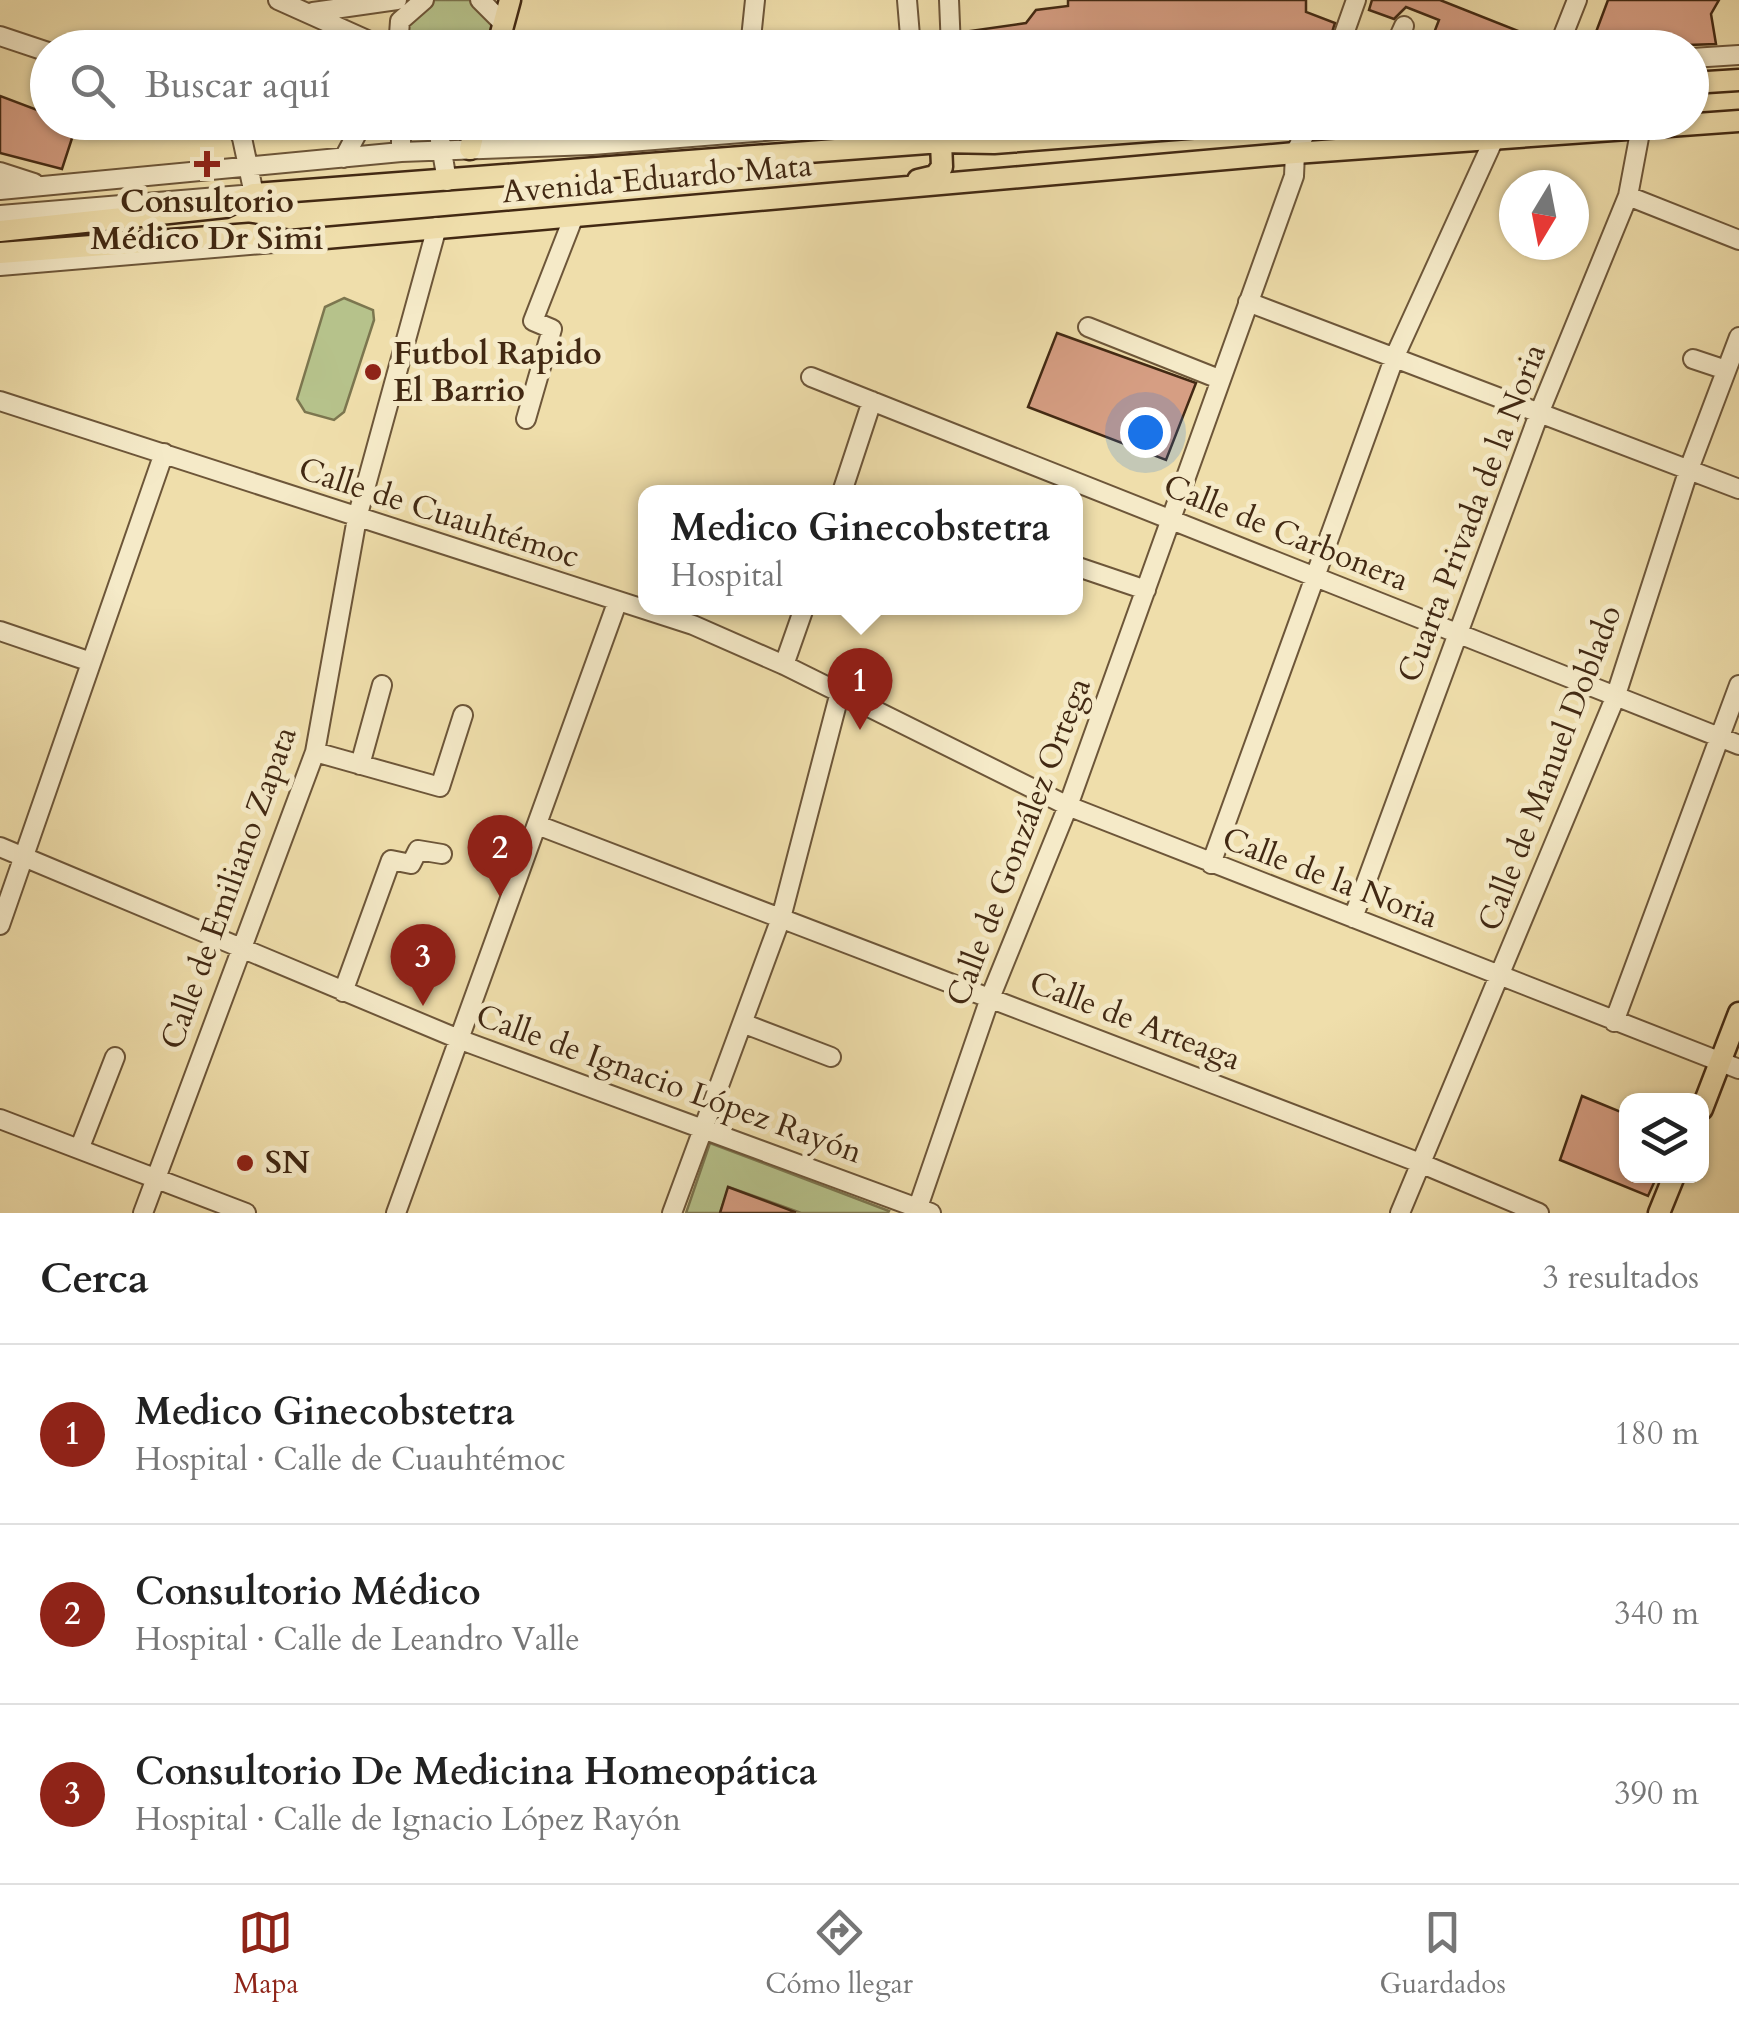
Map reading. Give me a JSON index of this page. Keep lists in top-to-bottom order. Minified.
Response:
{"streets":{"main road":["Avenida Eduardo Mata"],"street":["Calle de Cuauhtémoc","Cuarta Privada de la Noria","Calle de Carbonera","Calle de Manuel Doblado","Calle de González Ortega","Calle de la Noria","Calle de Emiliano Zapata","Calle de Arteaga","Calle de Ignacio López Rayón"]},"crossings":[["Avenida Eduardo Mata","Calle de González Ortega"],["Avenida Eduardo Mata","Calle de Emiliano Zapata"],["Calle de Cuauhtémoc","Calle de González Ortega"],["Calle de Cuauhtémoc","Calle de la Noria"],["Calle de Cuauhtémoc","Calle de Emiliano Zapata"],["Cuarta Privada de la Noria","Calle de Carbonera"],["Cuarta Privada de la Noria","Calle de la Noria"],["Calle de Carbonera","Calle de Manuel Doblado"],["Calle de Carbonera","Calle de González Ortega"],["Calle de Manuel Doblado","Calle de la Noria"],["Calle de Manuel Doblado","Calle de Arteaga"],["Calle de González Ortega","Calle de la Noria"],["Calle de González Ortega","Calle de Arteaga"],["Calle de González Ortega","Calle de Ignacio López Rayón"],["Calle de Emiliano Zapata","Calle de Ignacio López Rayón"]],"places":{"health":["Consultorio Médico Dr Simi"],"other":["Futbol Rapido El Barrio","SN"]},"north":"bottom","page":{"search":"Buscar aquí","popup":["Medico Ginecobstetra","Hospital"],"pins":["1","2","3"],"heading":["Cerca","3 resultados"],"list":[{"mark":"1","name":"Medico Ginecobstetra","note":"Hospital · Calle de Cuauhtémoc","value":"180 m"},{"mark":"2","name":"Consultorio Médico","note":"Hospital · Calle de Leandro Valle","value":"340 m"},{"mark":"3","name":"Consultorio De Medicina Homeopática","note":"Hospital · Calle de Ignacio López Rayón","value":"390 m"}],"nav":["Mapa","Cómo llegar","Guardados"]}}
